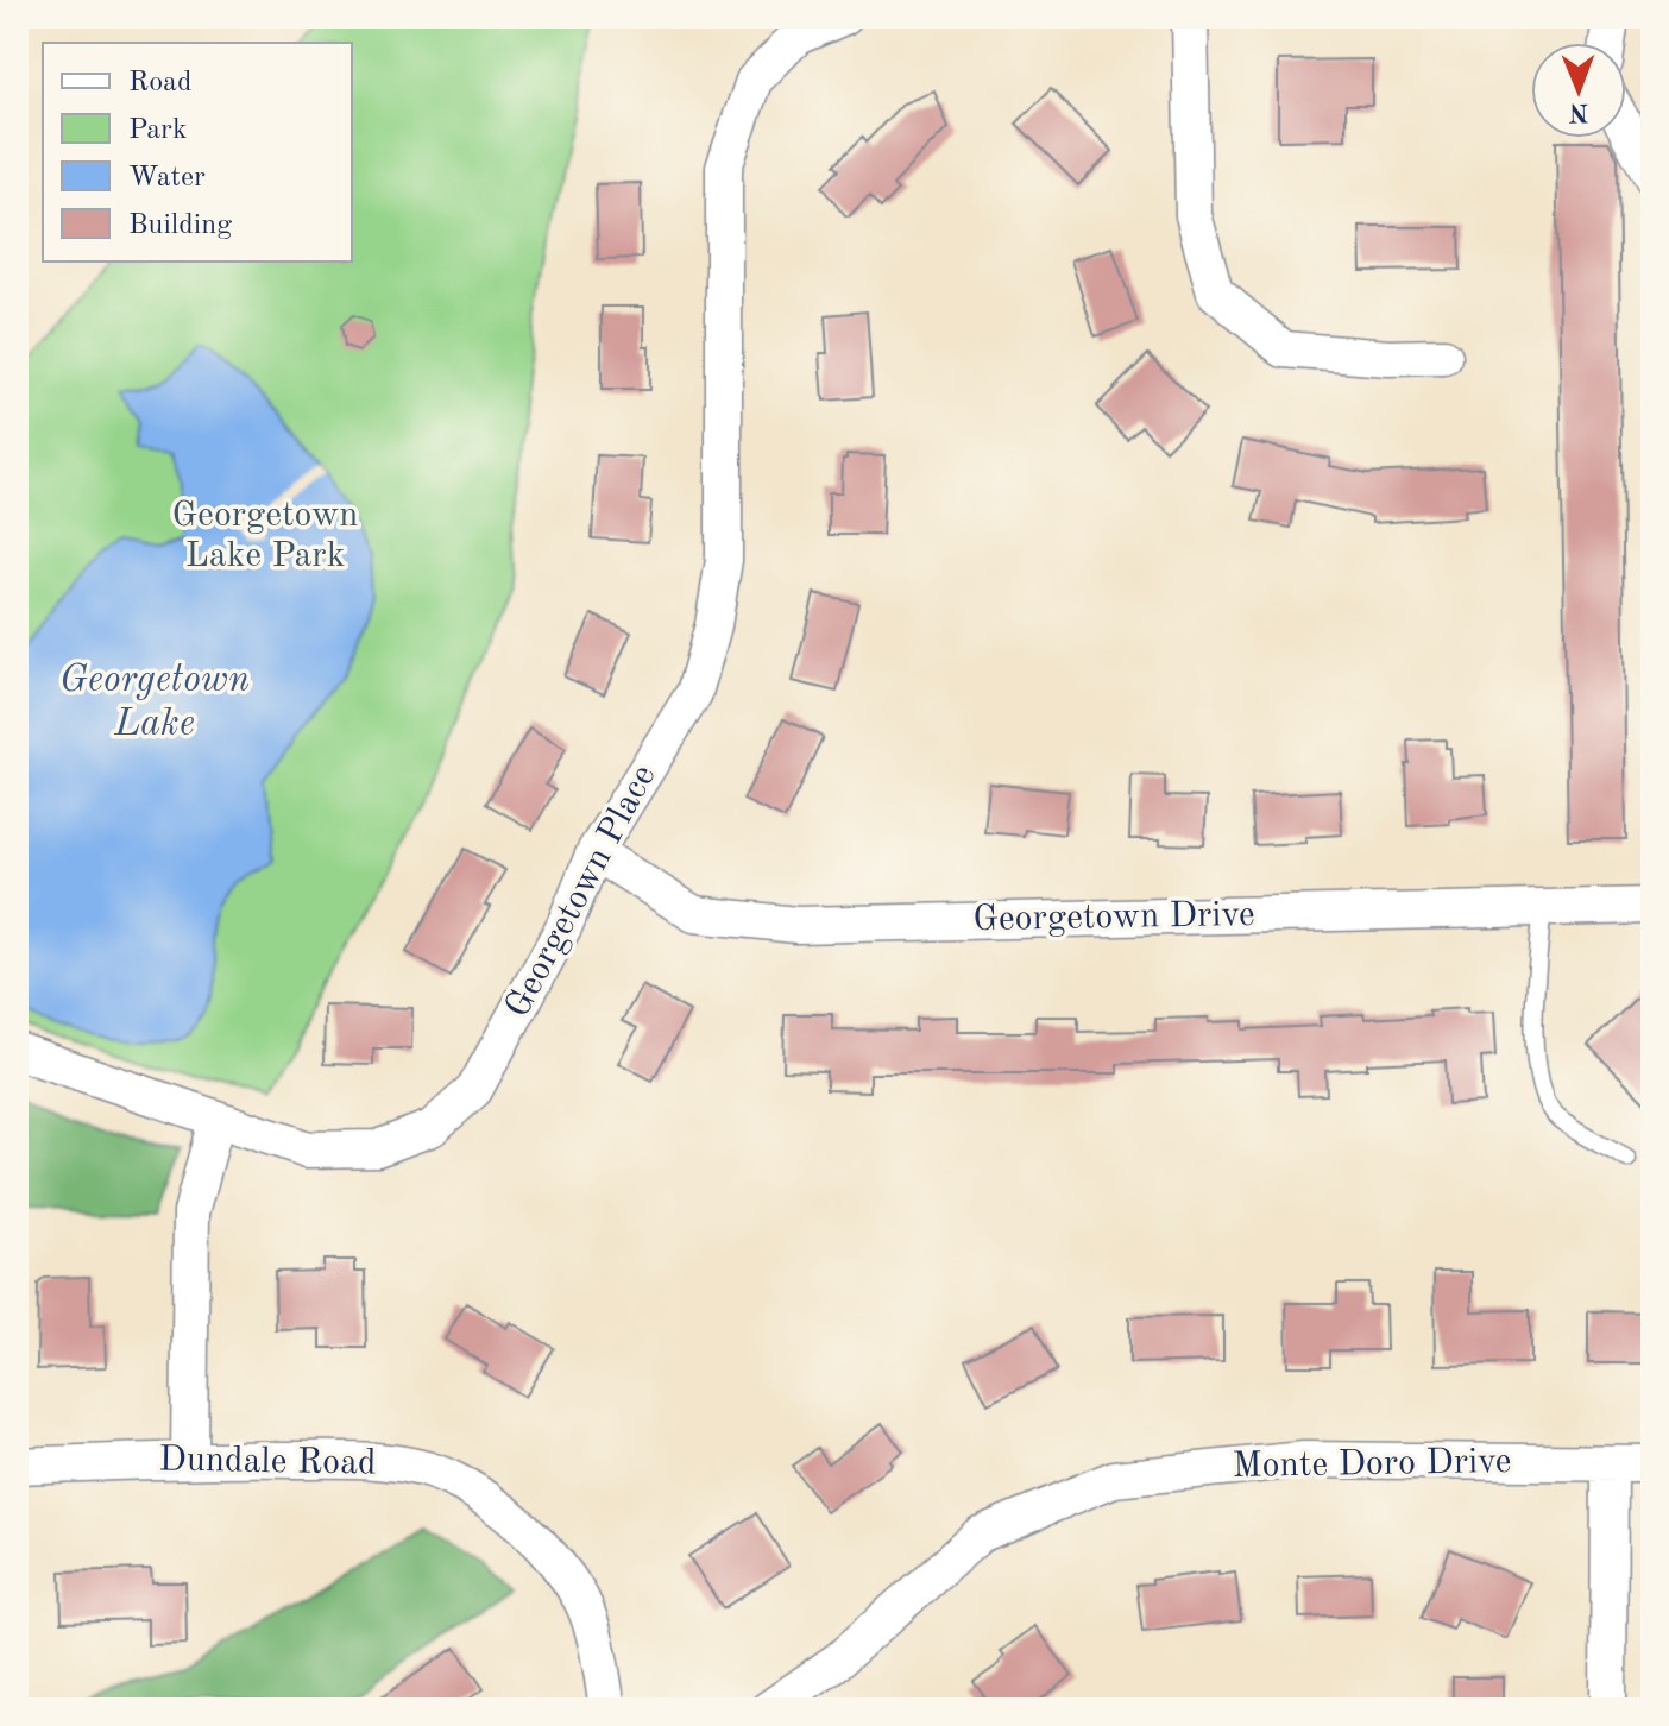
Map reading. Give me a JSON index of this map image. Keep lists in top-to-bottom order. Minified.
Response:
{"streets":{"street":["Georgetown Place","Georgetown Drive","Dundale Road","Monte Doro Drive"]},"crossings":[["Georgetown Place","Georgetown Drive"]],"water":["Georgetown Lake"],"parks":["Georgetown Lake Park"],"legend":["Road","Park","Water","Building"],"north":"bottom"}
